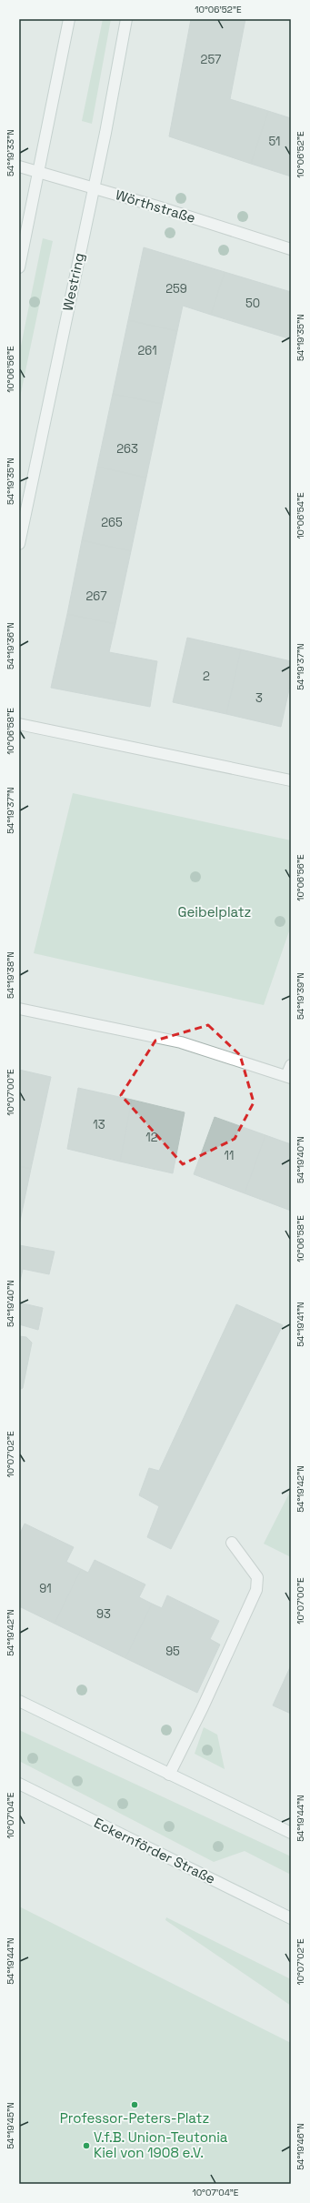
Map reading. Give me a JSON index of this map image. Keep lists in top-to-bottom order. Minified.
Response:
{"streets":{"main road":["Wörthstraße","Westring","Eckernförder Straße"]},"crossings":[["Wörthstraße","Westring"]],"parks":["Geibelplatz"],"places":["Professor-Peters-Platz","V.f.B. Union-Teutonia Kiel von 1908 e.V."],"house_numbers":["257","51","259","50","261","263","265","267","2","3","13","12","11","91","93","95"],"coordinates":["10°06'52\"E","54°19'33\"N","54°19'35\"N","10°06'56\"E","10°06'54\"E","54°19'36\"N","54°19'37\"N","10°06'58\"E","54°19'38\"N","54°19'39\"N","10°07'00\"E","54°19'40\"N","54°19'41\"N","10°07'02\"E","54°19'42\"N","10°07'04\"E","54°19'44\"N","54°19'45\"N","54°19'46\"N"]}
